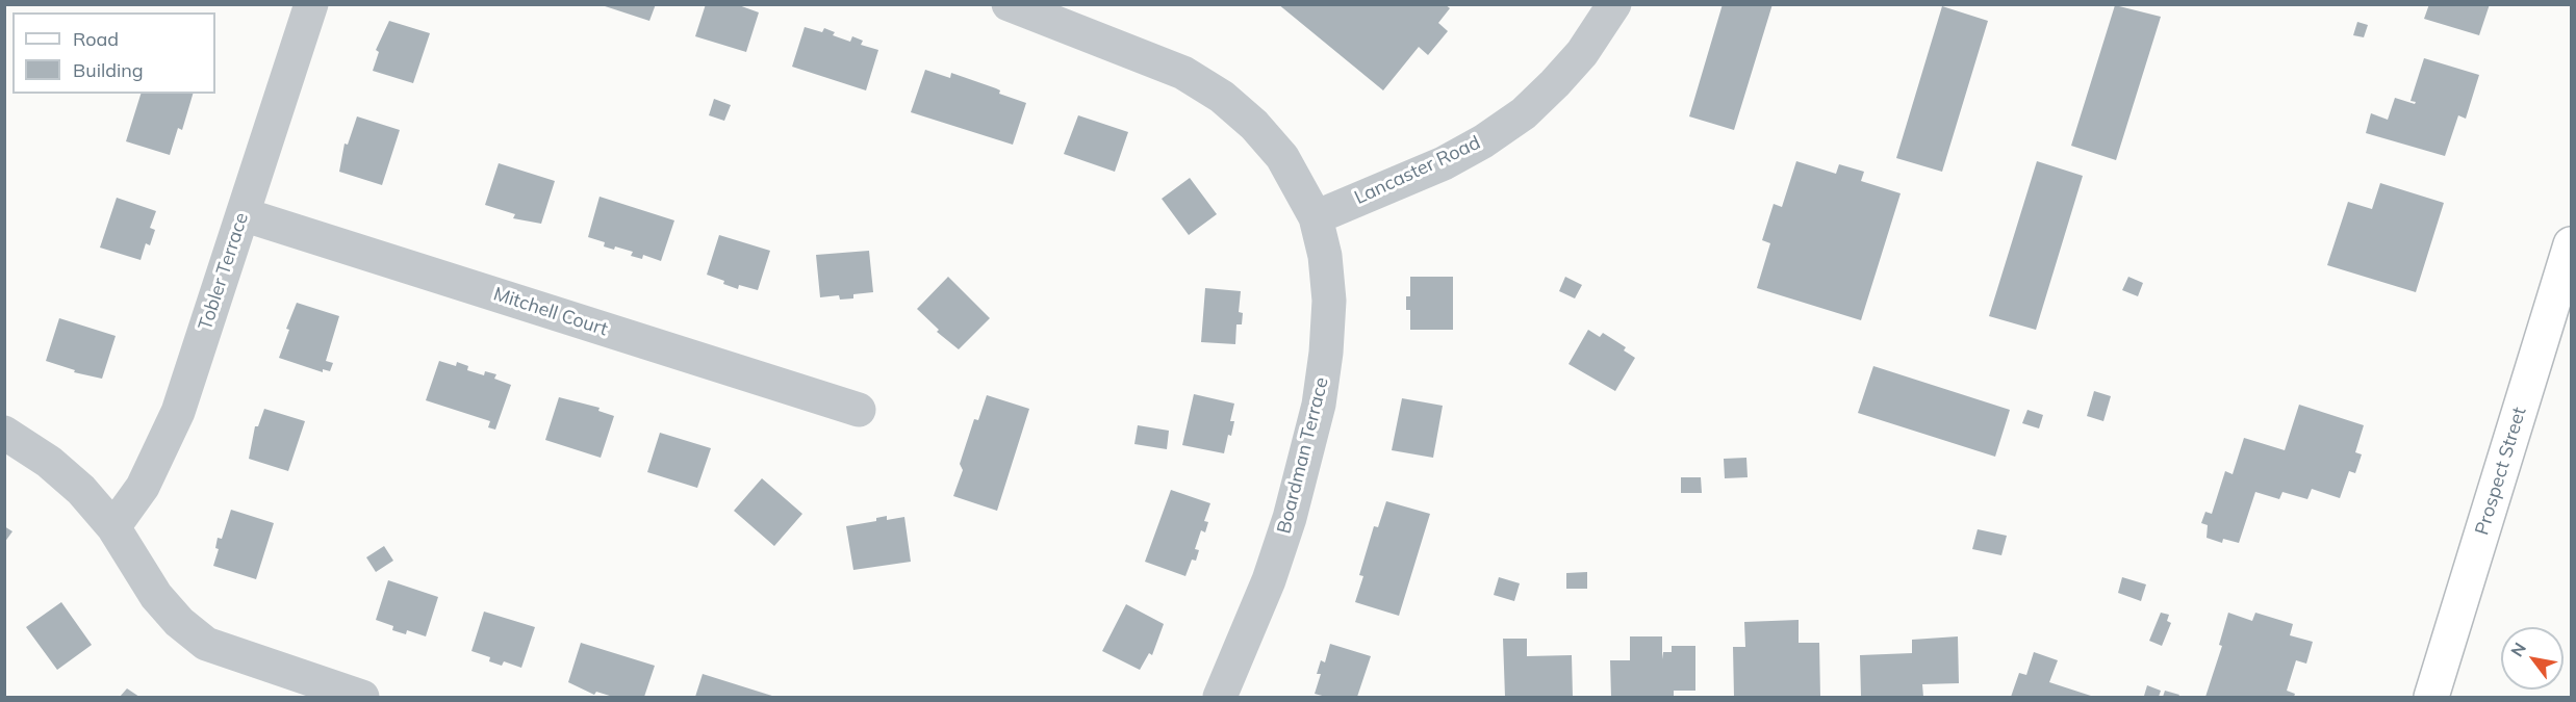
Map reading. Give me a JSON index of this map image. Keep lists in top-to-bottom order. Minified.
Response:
{"streets":{"main road":["Prospect Street"],"street":["Lancaster Road","Tobler Terrace","Mitchell Court","Boardman Terrace"]},"crossings":[["Lancaster Road","Boardman Terrace"],["Tobler Terrace","Mitchell Court"]],"legend":["Road","Building"],"north":"top left"}
